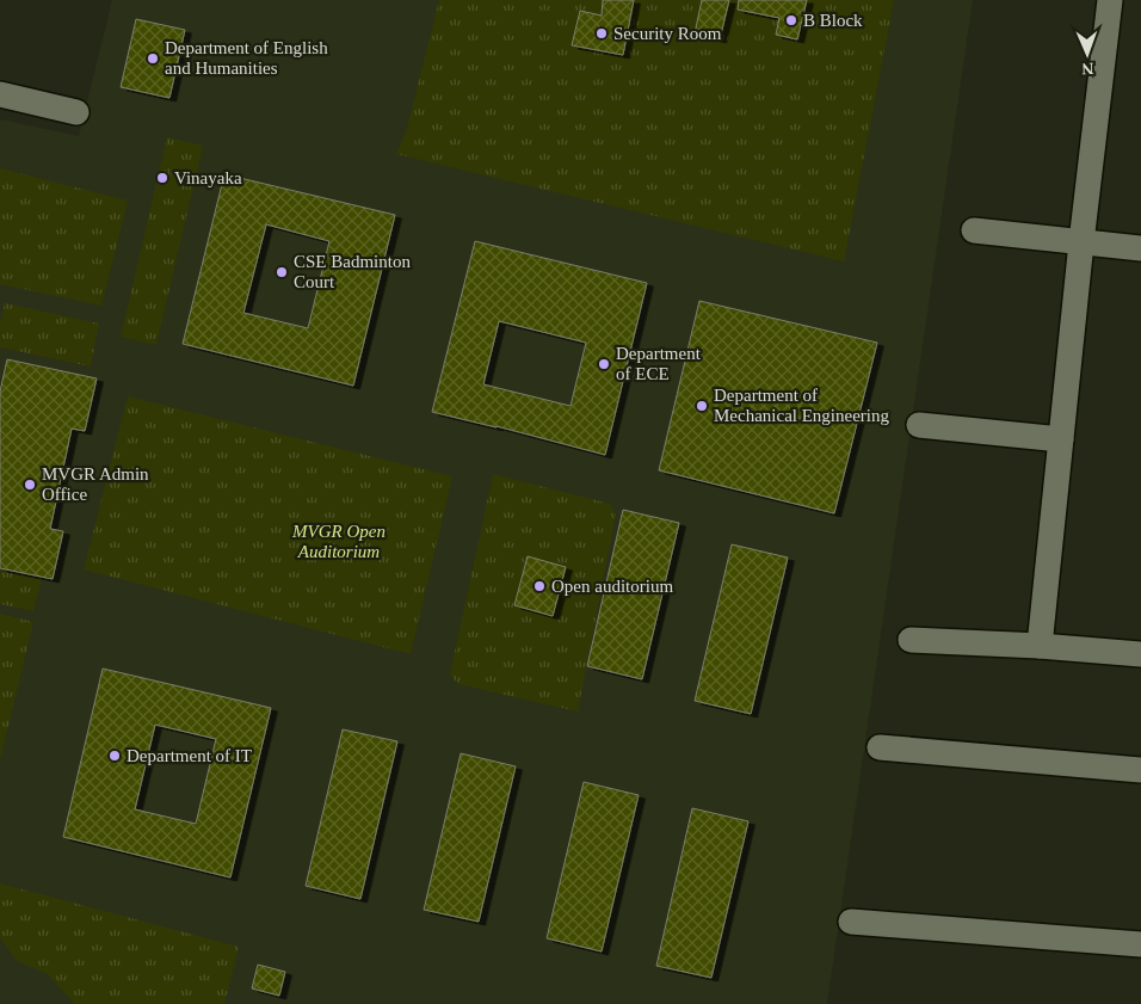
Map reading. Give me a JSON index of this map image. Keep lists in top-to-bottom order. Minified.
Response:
{"parks":["MVGR Open Auditorium"],"places":["B Block","Security Room","Department of English and Humanities","Vinayaka","CSE Badminton Court","Department of ECE","Department of Mechanical Engineering","MVGR Admin Office","Open auditorium","Department of IT"],"north":"bottom"}
